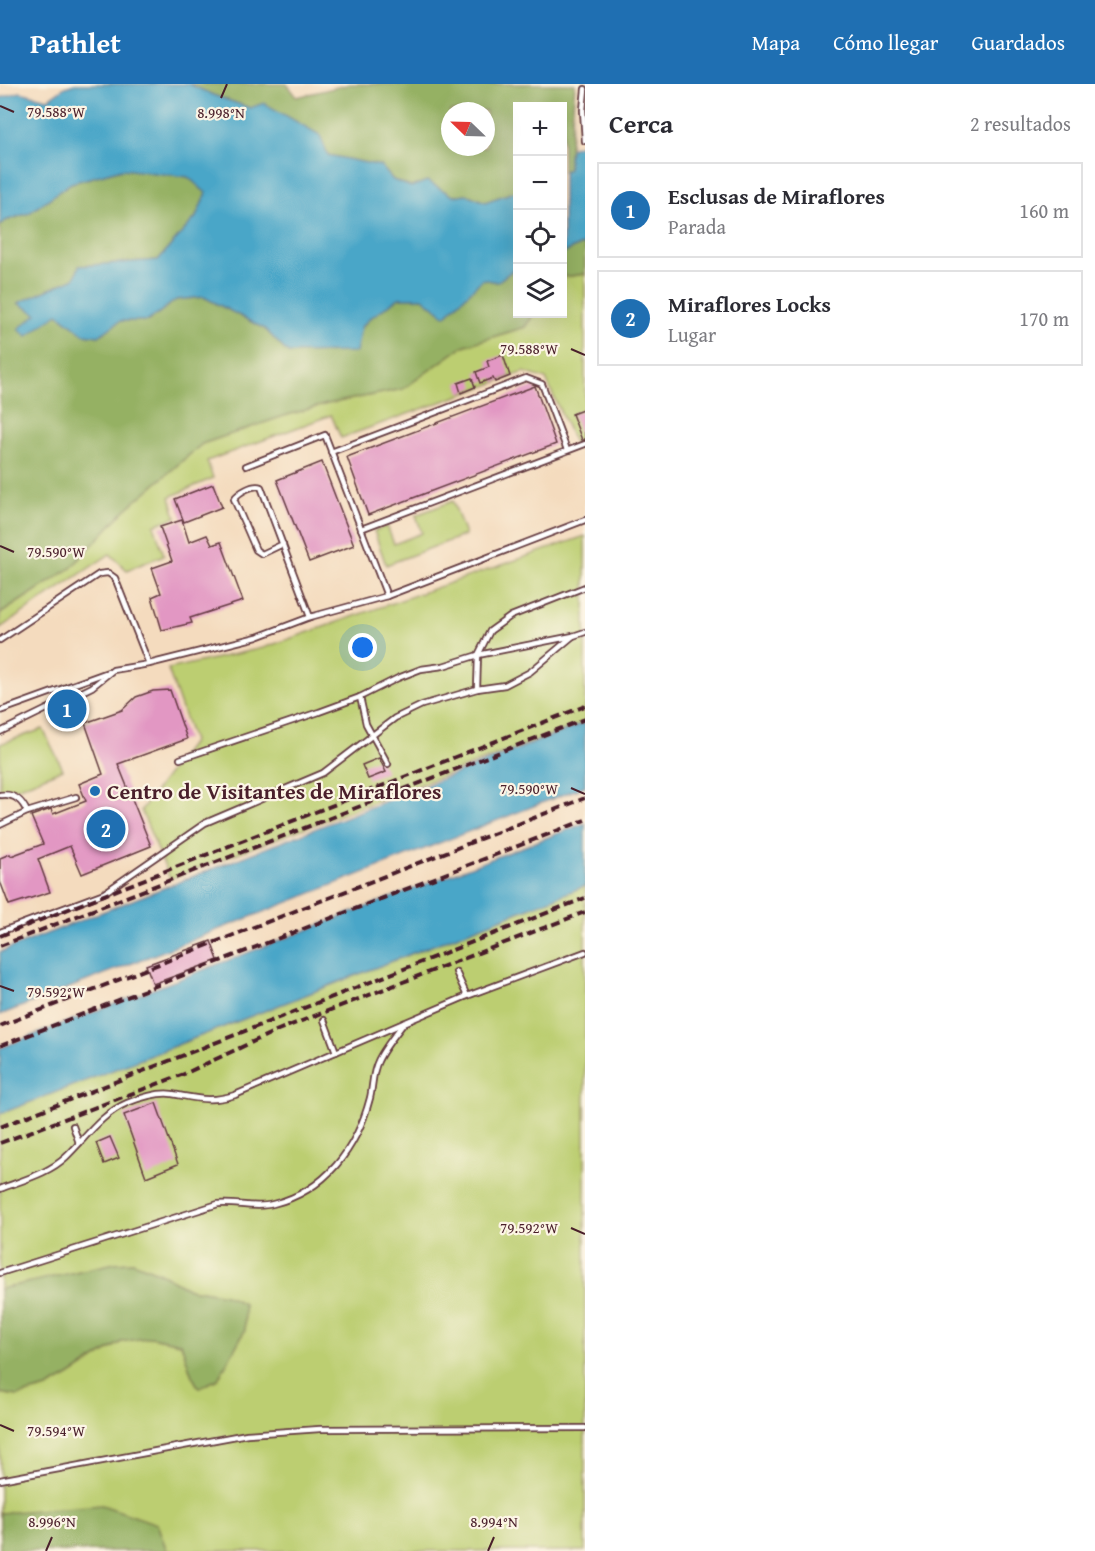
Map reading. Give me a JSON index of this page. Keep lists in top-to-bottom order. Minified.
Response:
{"places":["Centro de Visitantes de Miraflores"],"north":"top left","page":{"header":"Pathlet","nav":["Mapa","Cómo llegar","Guardados"],"heading":["Cerca","2 resultados"],"map_buttons":["+","−"],"list":[{"mark":"1","name":"Esclusas de Miraflores","note":"Parada","value":"160 m"},{"mark":"2","name":"Miraflores Locks","note":"Lugar","value":"170 m"}],"pins":["1","2"]},"coordinates":["79.588°W","8.998°N","79.590°W","79.592°W","79.594°W","8.996°N","8.994°N"]}
